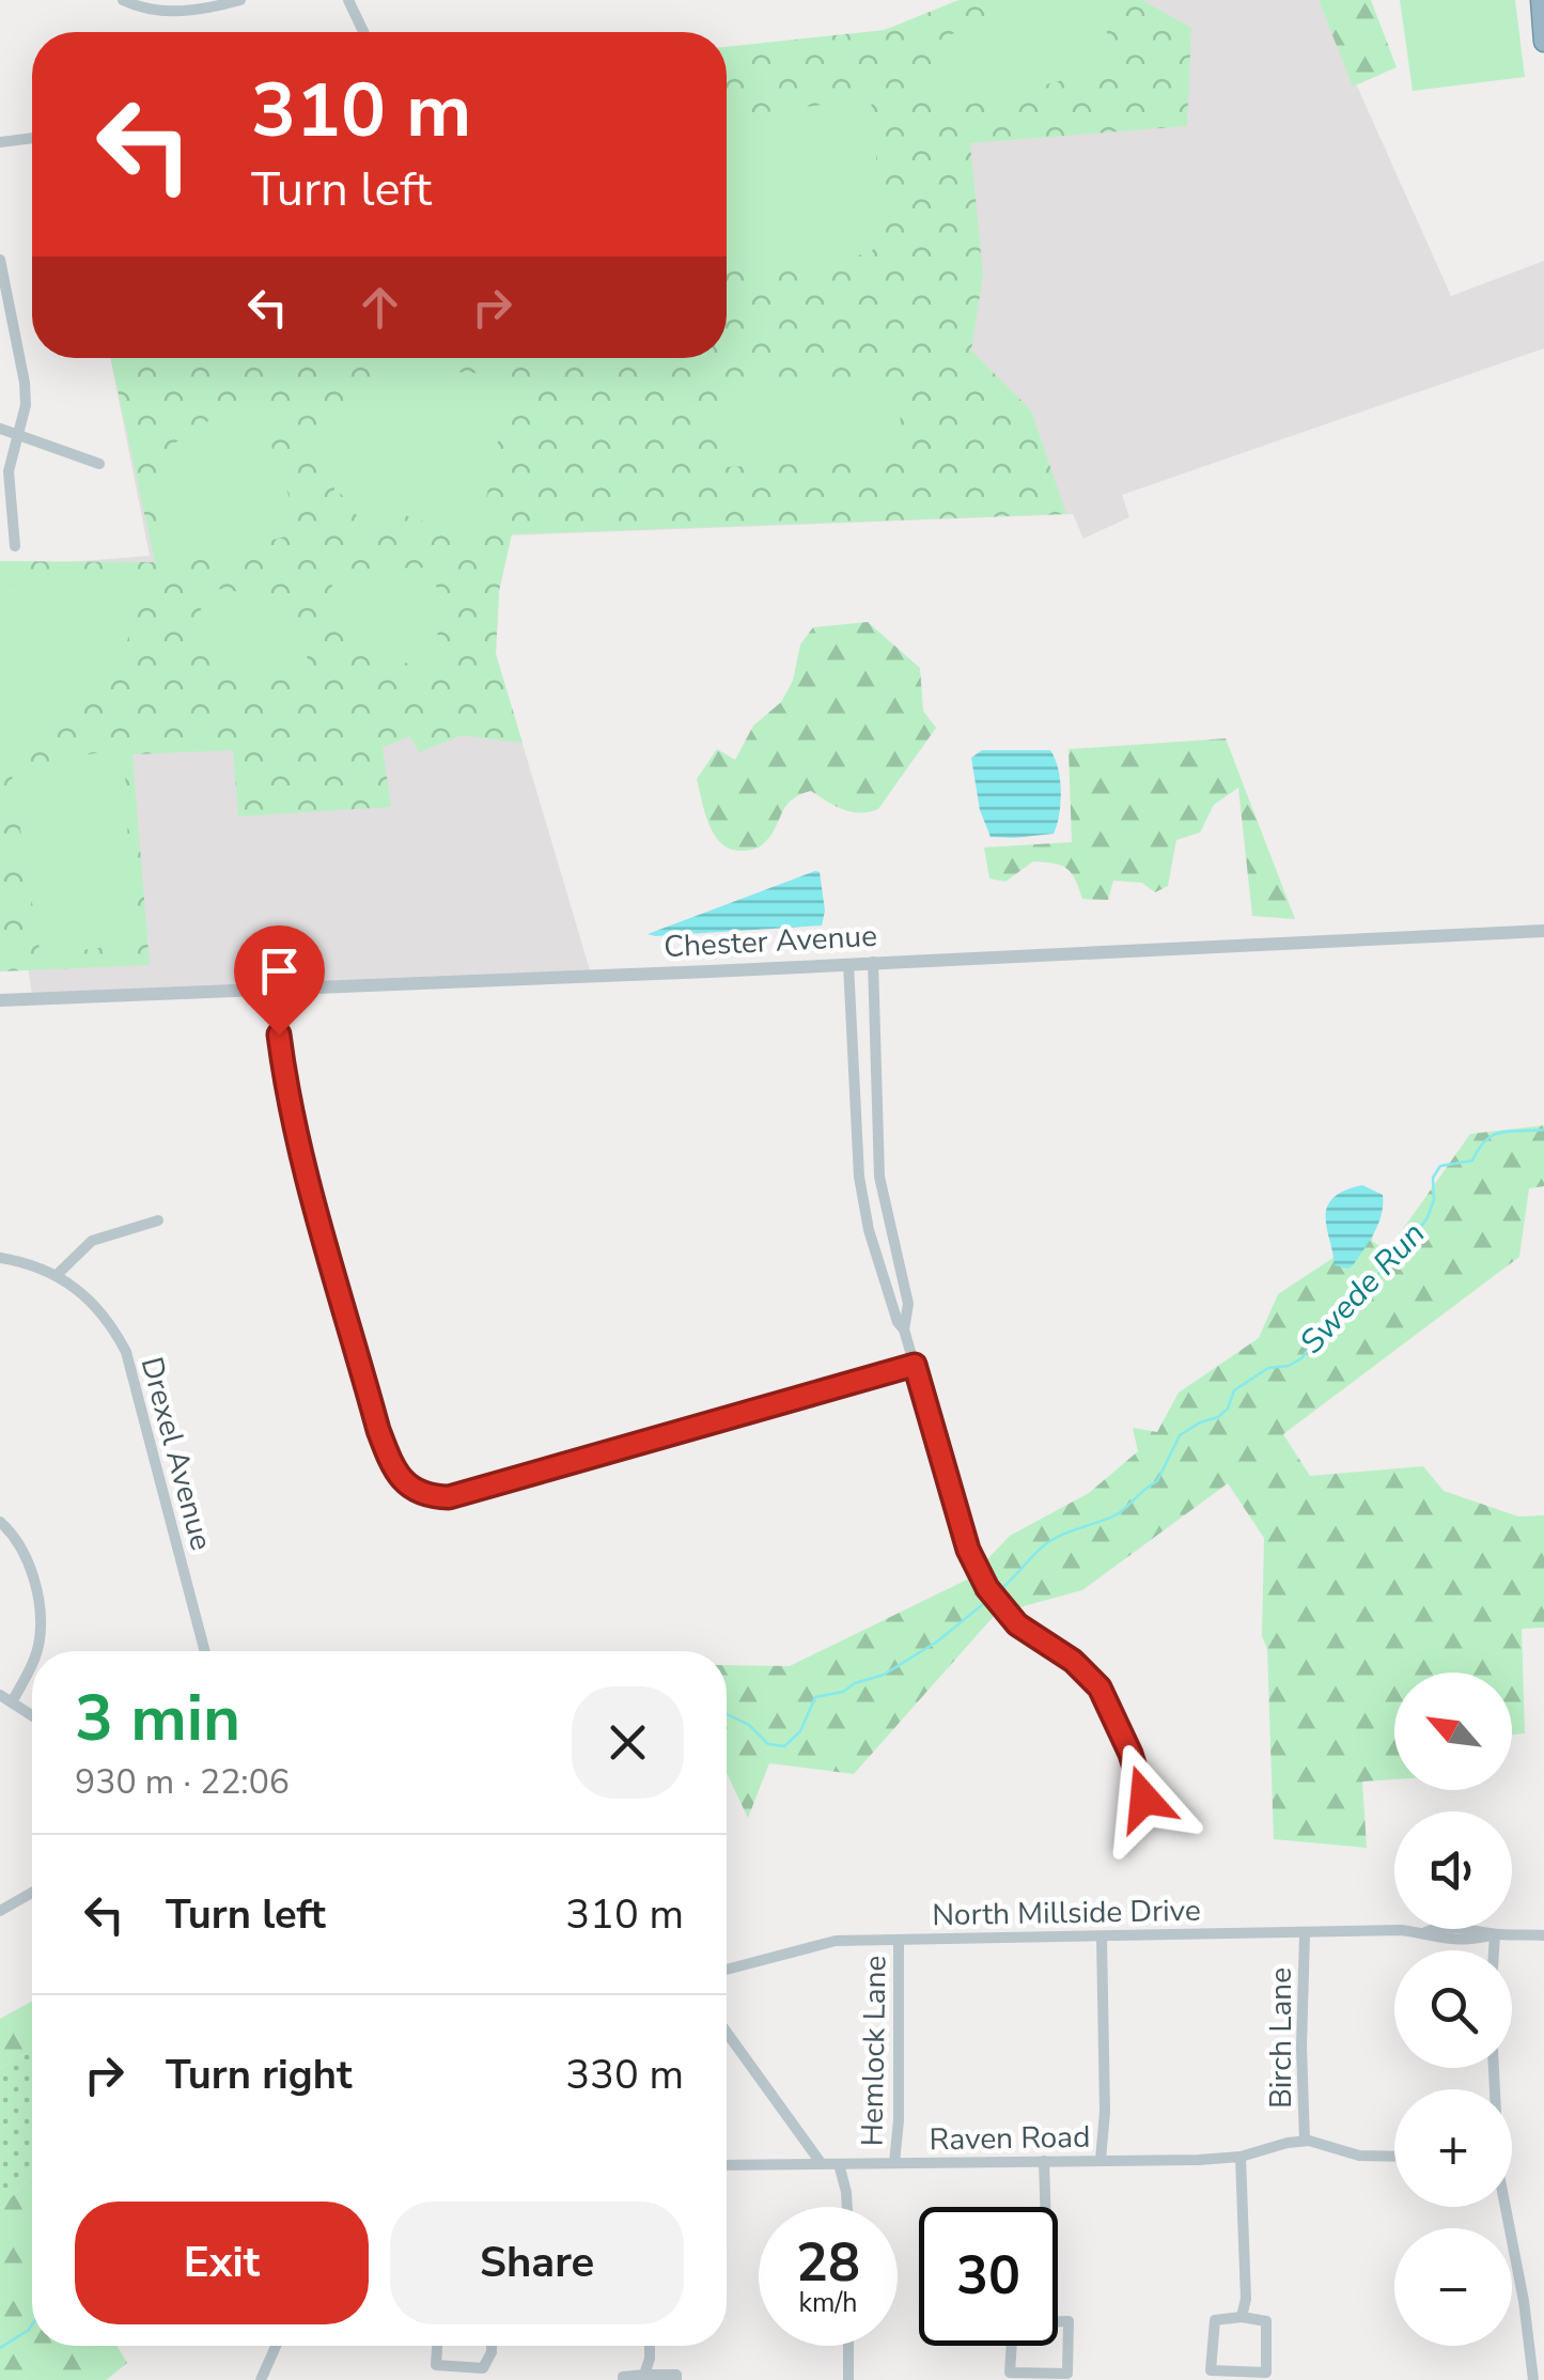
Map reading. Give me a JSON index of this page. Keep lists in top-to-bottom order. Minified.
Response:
{"streets":{"street":["Chester Avenue","Drexel Avenue","North Millside Drive","Birch Lane","Hemlock Lane","Raven Road"]},"crossings":[["North Millside Drive","Birch Lane"],["North Millside Drive","Hemlock Lane"],["Birch Lane","Raven Road"],["Hemlock Lane","Raven Road"]],"water":["Swede Run"],"north":"top left","page":{"turn":["310 m","Turn left"],"heading":["3 min","930 m · 22:06"],"map_buttons":["+","−"],"list":[{"name":"Turn left","value":"310 m"},{"name":"Turn right","value":"330 m"}],"buttons":["Exit","Share"],"speed":"28 km/h","limit":"30"}}
